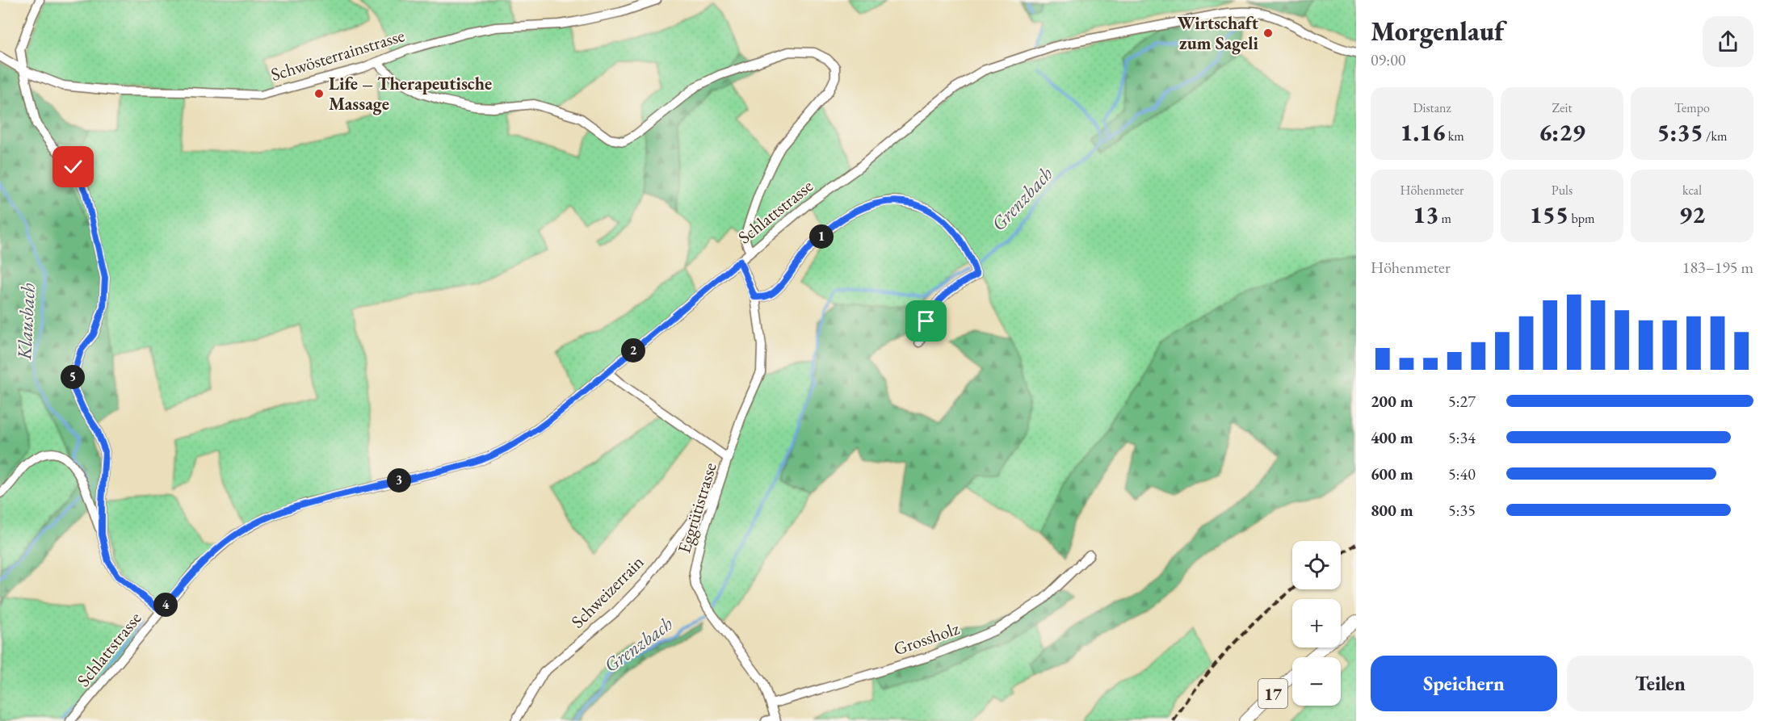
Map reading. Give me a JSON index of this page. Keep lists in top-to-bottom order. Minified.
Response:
{"streets":{"main road":["17"],"street":["Schwösterrainstrasse","Schlattstrasse","Eggrütistrasse","Schweizerrain","Grossholz"]},"crossings":[["Schlattstrasse","Eggrütistrasse"],["Eggrütistrasse","Schweizerrain"],["Eggrütistrasse","Grossholz"]],"water":["Grenzbach","Klausbach"],"places":["Wirtschaft zum Sageli","Life – Therapeutische Massage"],"page":{"heading":["Morgenlauf","09:00"],"stats":[["Distanz","1.16 km"],["Zeit","6:29"],["Tempo","5:35 /km"],["Höhenmeter","13 m"],["Puls","155 bpm"],["kcal","92"]],"pins":["1","2","5","3","4"],"chart":["Höhenmeter","183–195 m"],"list":[{"name":"200 m","note":"5:27"},{"name":"400 m","note":"5:34"},{"name":"600 m","note":"5:40"},{"name":"800 m","note":"5:35"}],"map_buttons":["+","−"],"buttons":["Speichern","Teilen"]}}
